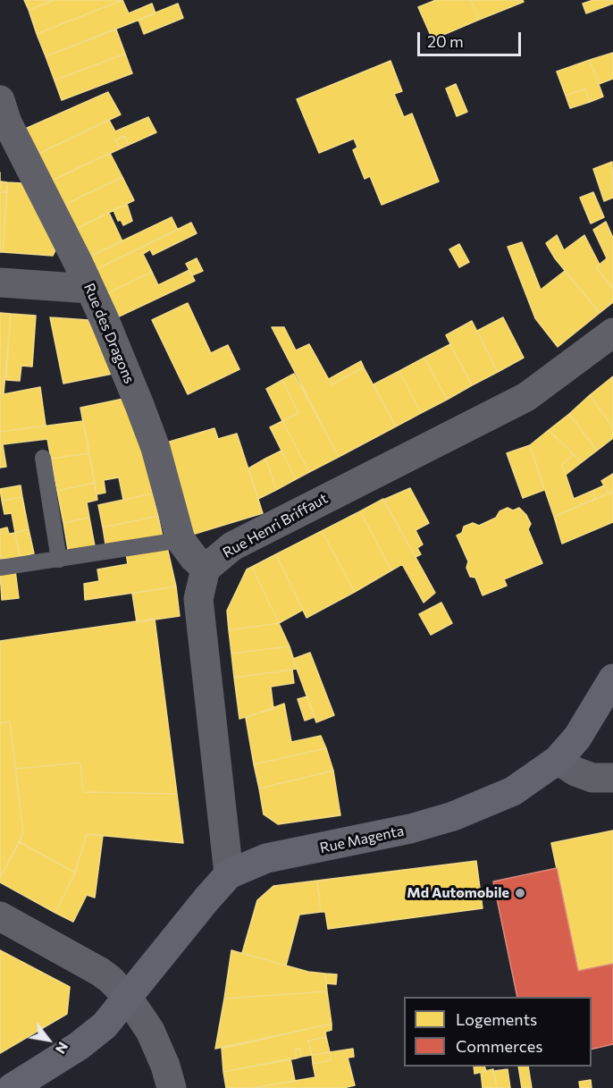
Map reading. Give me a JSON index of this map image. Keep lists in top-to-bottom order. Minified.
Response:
{"streets":{"street":["Rue des Dragons","Rue Henri Briffaut","Rue Magenta"]},"crossings":[["Rue des Dragons","Rue Henri Briffaut"]],"places":["Md Automobile"],"legend":["Logements","Commerces"],"scale_bar":"20 m","north":"bottom right"}
